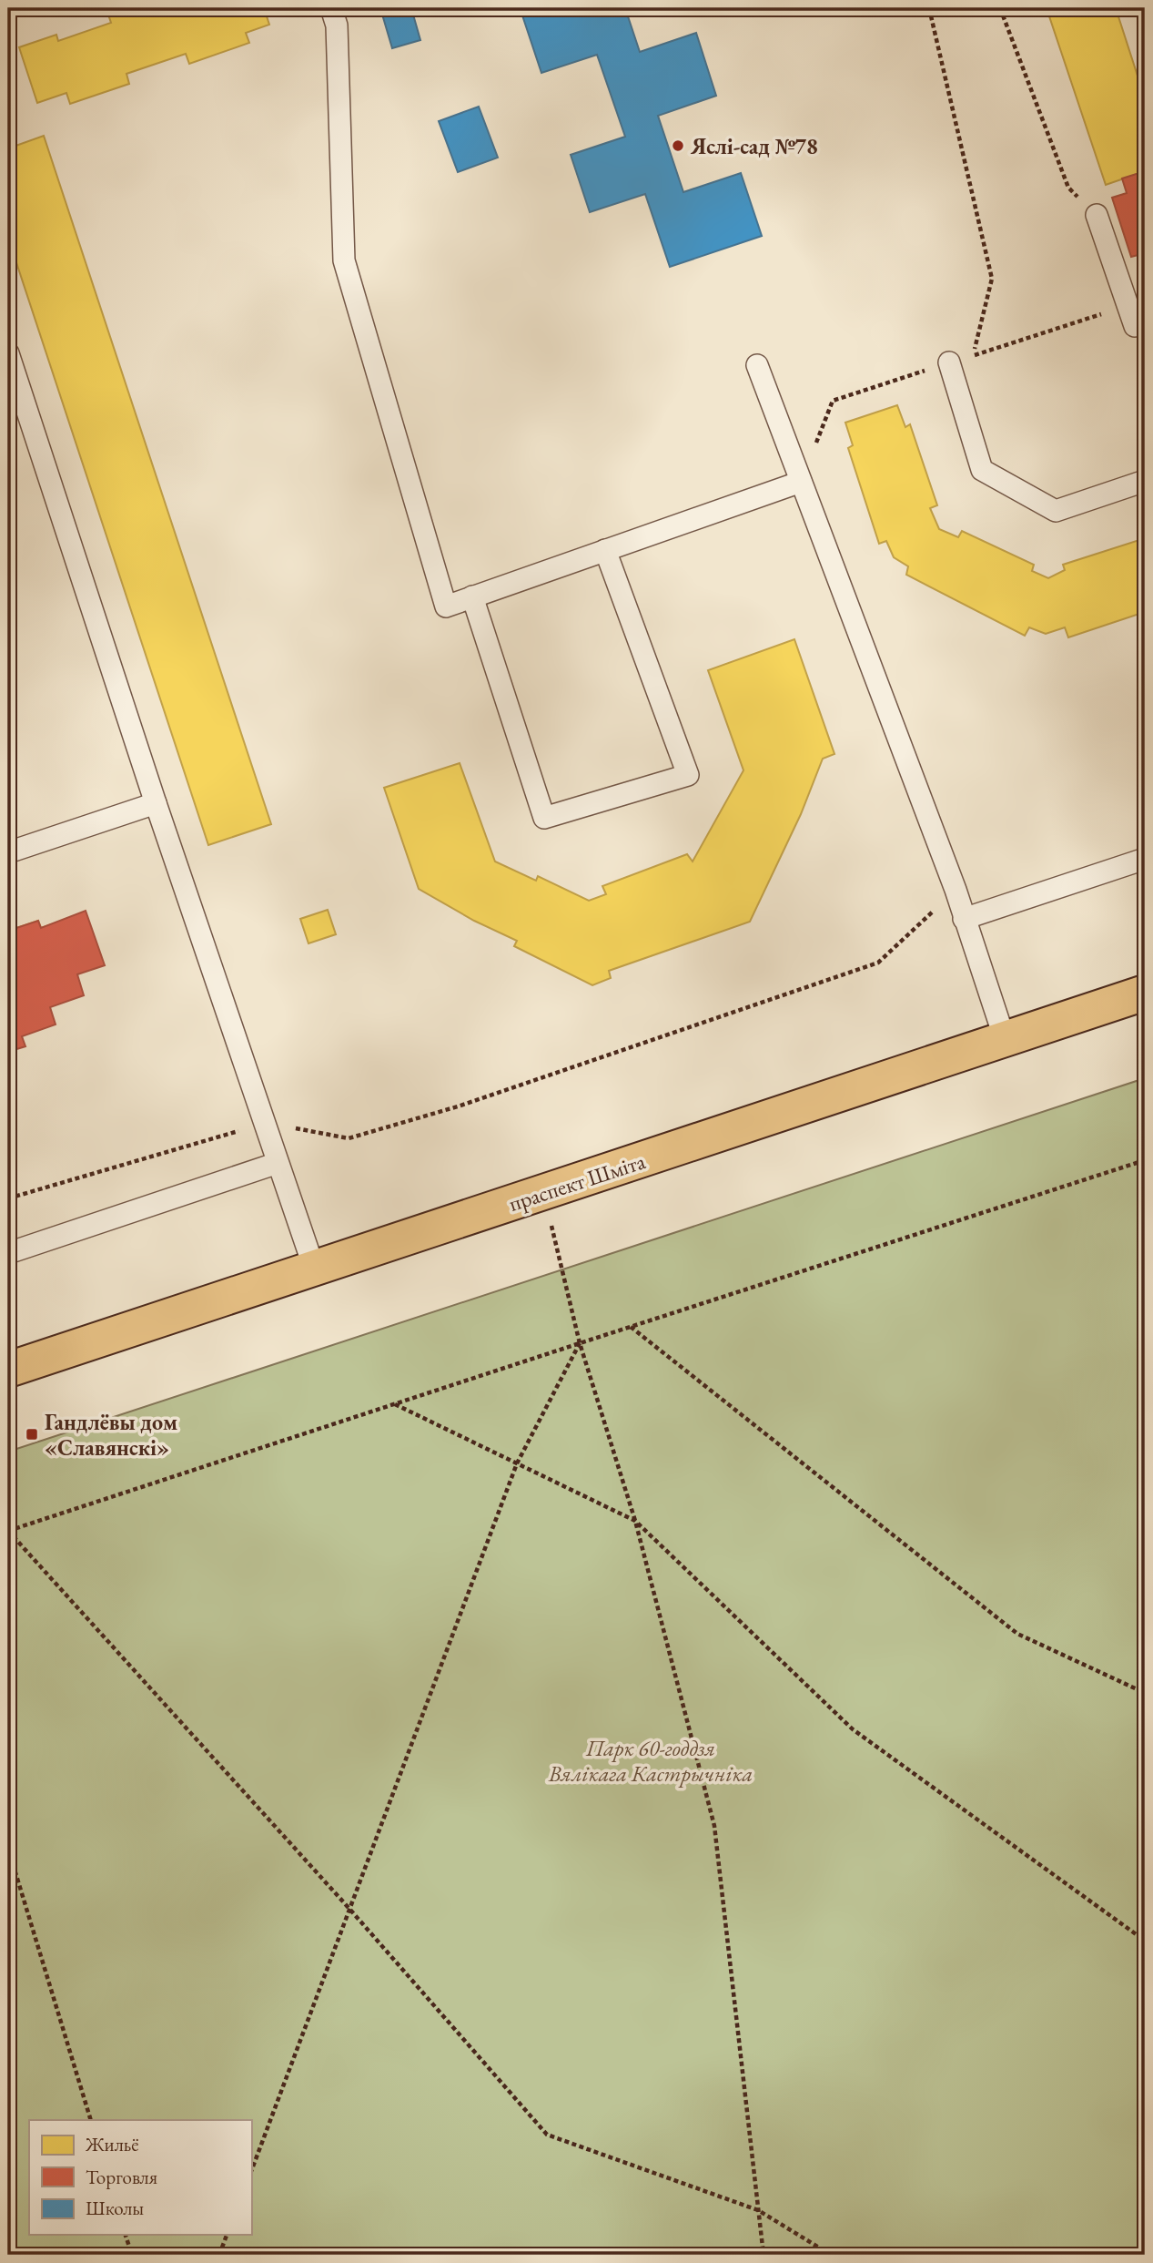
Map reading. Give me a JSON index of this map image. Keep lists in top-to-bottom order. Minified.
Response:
{"streets":{"main road":["праспект Шміта"]},"parks":["Парк 60-годдзя Вялікага Кастрычніка"],"places":{"other":["Яслі-сад №78"],"transit":["Гандлёвы дом «Славянскі»"]},"legend":["Жильё","Торговля","Школы"]}
